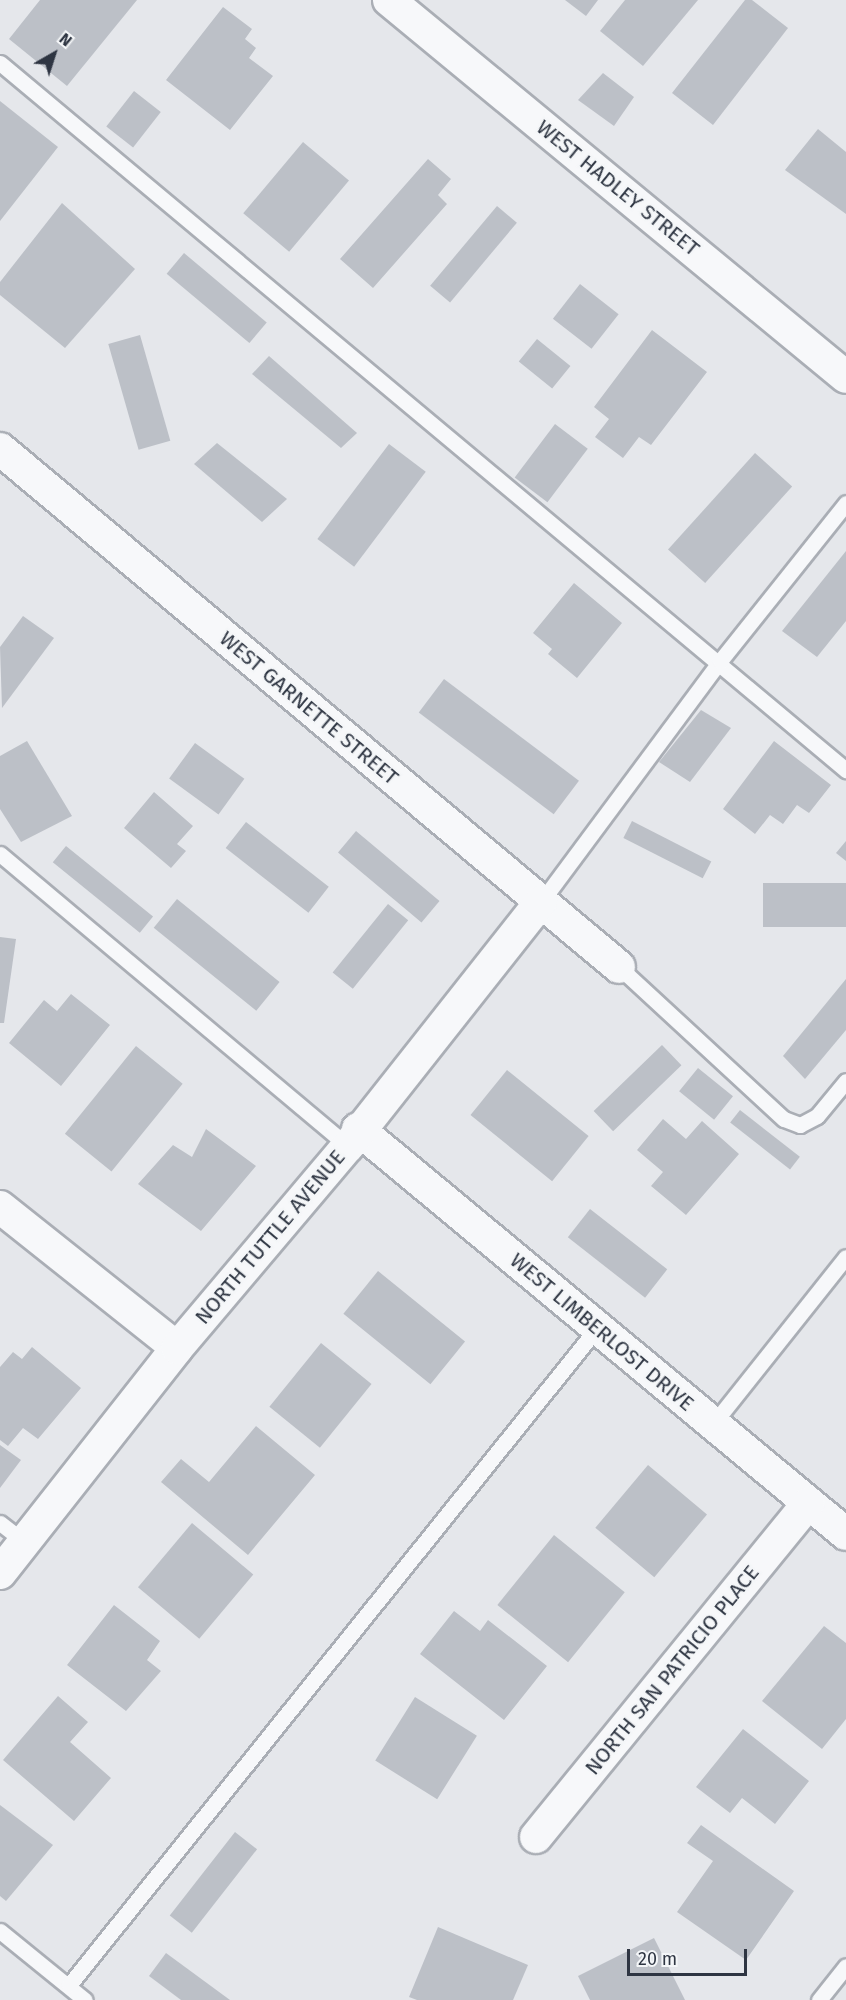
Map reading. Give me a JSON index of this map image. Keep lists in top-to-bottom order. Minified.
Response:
{"streets":{"street":["WEST HADLEY STREET","WEST GARNETTE STREET","NORTH TUTTLE AVENUE","WEST LIMBERLOST DRIVE","NORTH SAN PATRICIO PLACE"]},"crossings":[["WEST GARNETTE STREET","NORTH TUTTLE AVENUE"],["NORTH TUTTLE AVENUE","WEST LIMBERLOST DRIVE"],["WEST LIMBERLOST DRIVE","NORTH SAN PATRICIO PLACE"]],"scale_bar":"20 m","north":"top right"}
